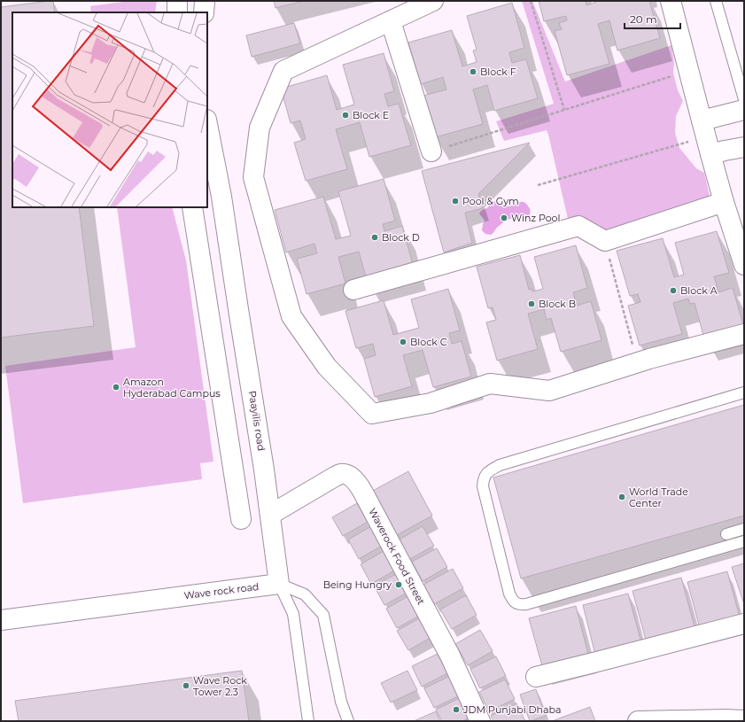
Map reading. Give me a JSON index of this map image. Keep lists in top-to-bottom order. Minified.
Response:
{"streets":{"street":["Paayilis road","Waverock Food Street","Wave rock road"]},"crossings":[["Paayilis road","Waverock Food Street"],["Paayilis road","Wave rock road"]],"places":["Block F","Block E","Pool & Gym","Winz Pool","Block D","Block A","Block B","Block C","Amazon Hyderabad Campus","World Trade Center","Being Hungry","Wave Rock Tower 2.3","JDM Punjabi Dhaba"],"scale_bar":"20 m"}
